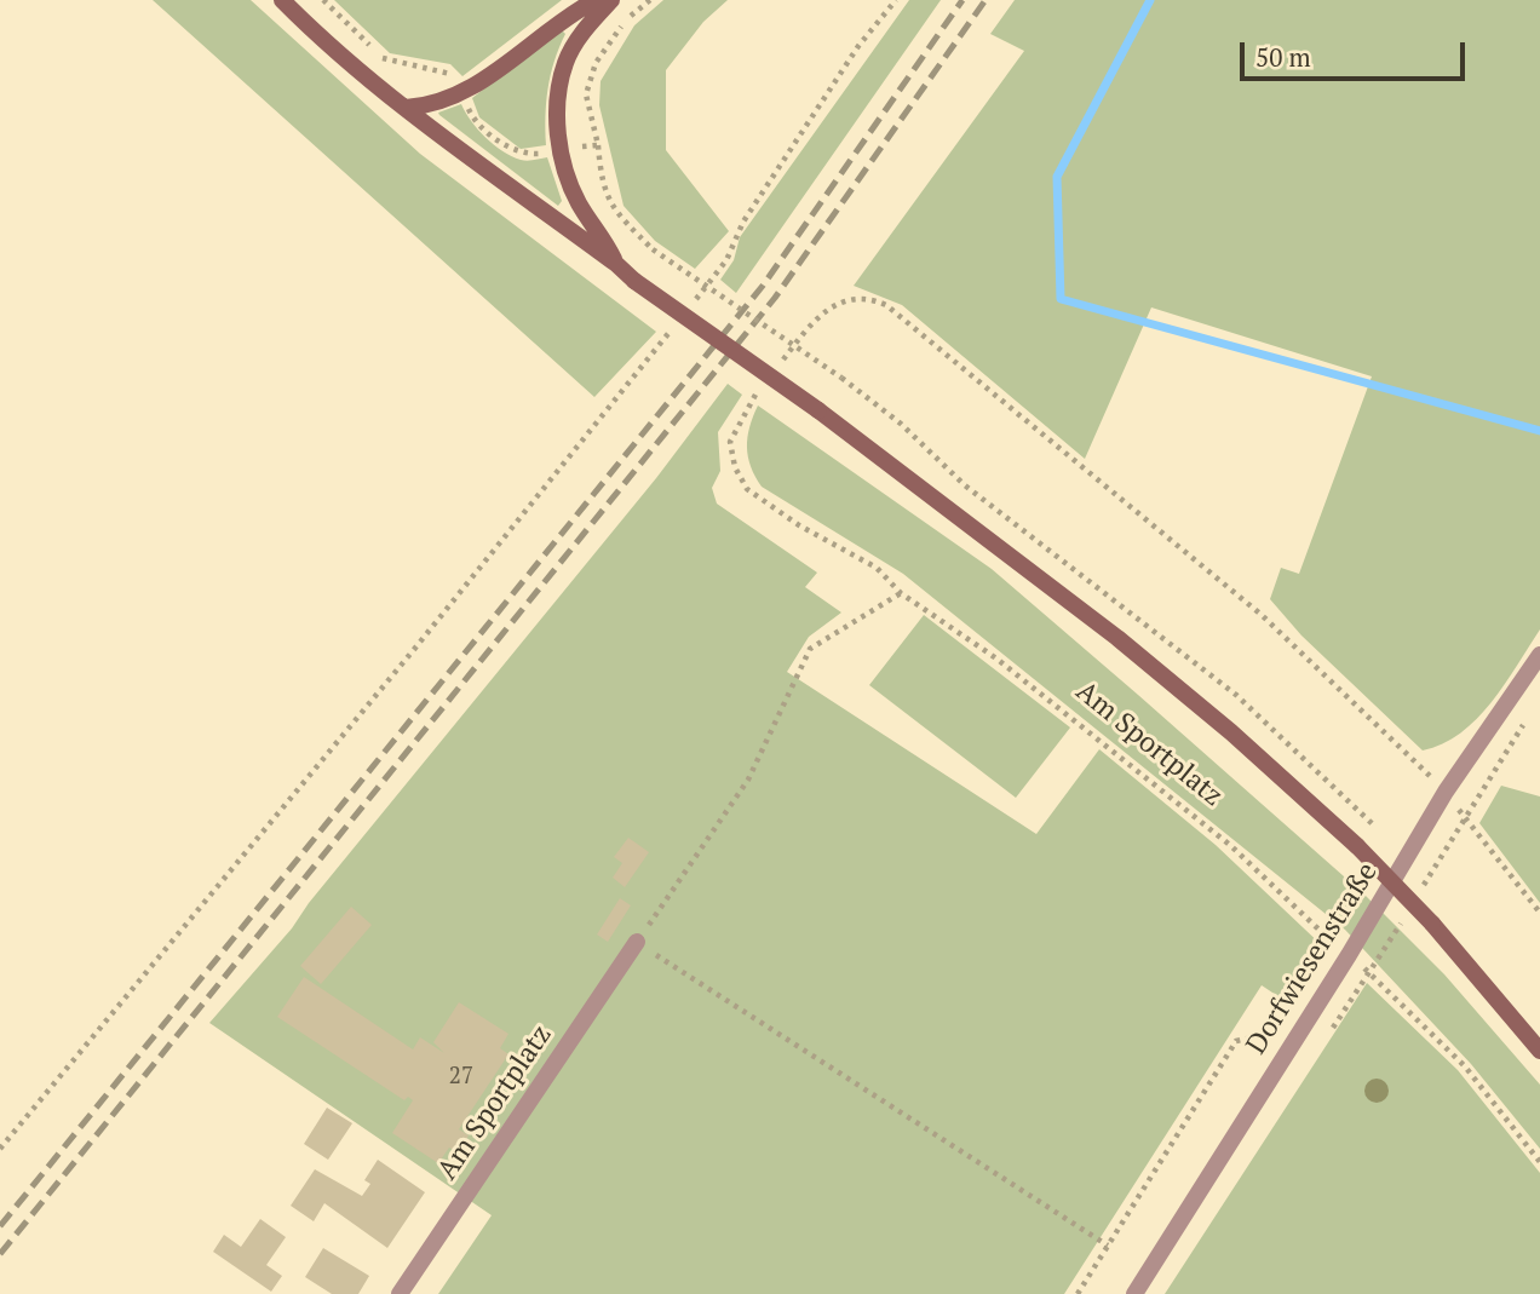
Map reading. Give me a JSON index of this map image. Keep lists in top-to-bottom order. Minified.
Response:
{"streets":{"street":["Am Sportplatz","Dorfwiesenstraße"]},"crossings":[["Am Sportplatz","Dorfwiesenstraße"]],"house_numbers":["27"],"scale_bar":"50 m"}
